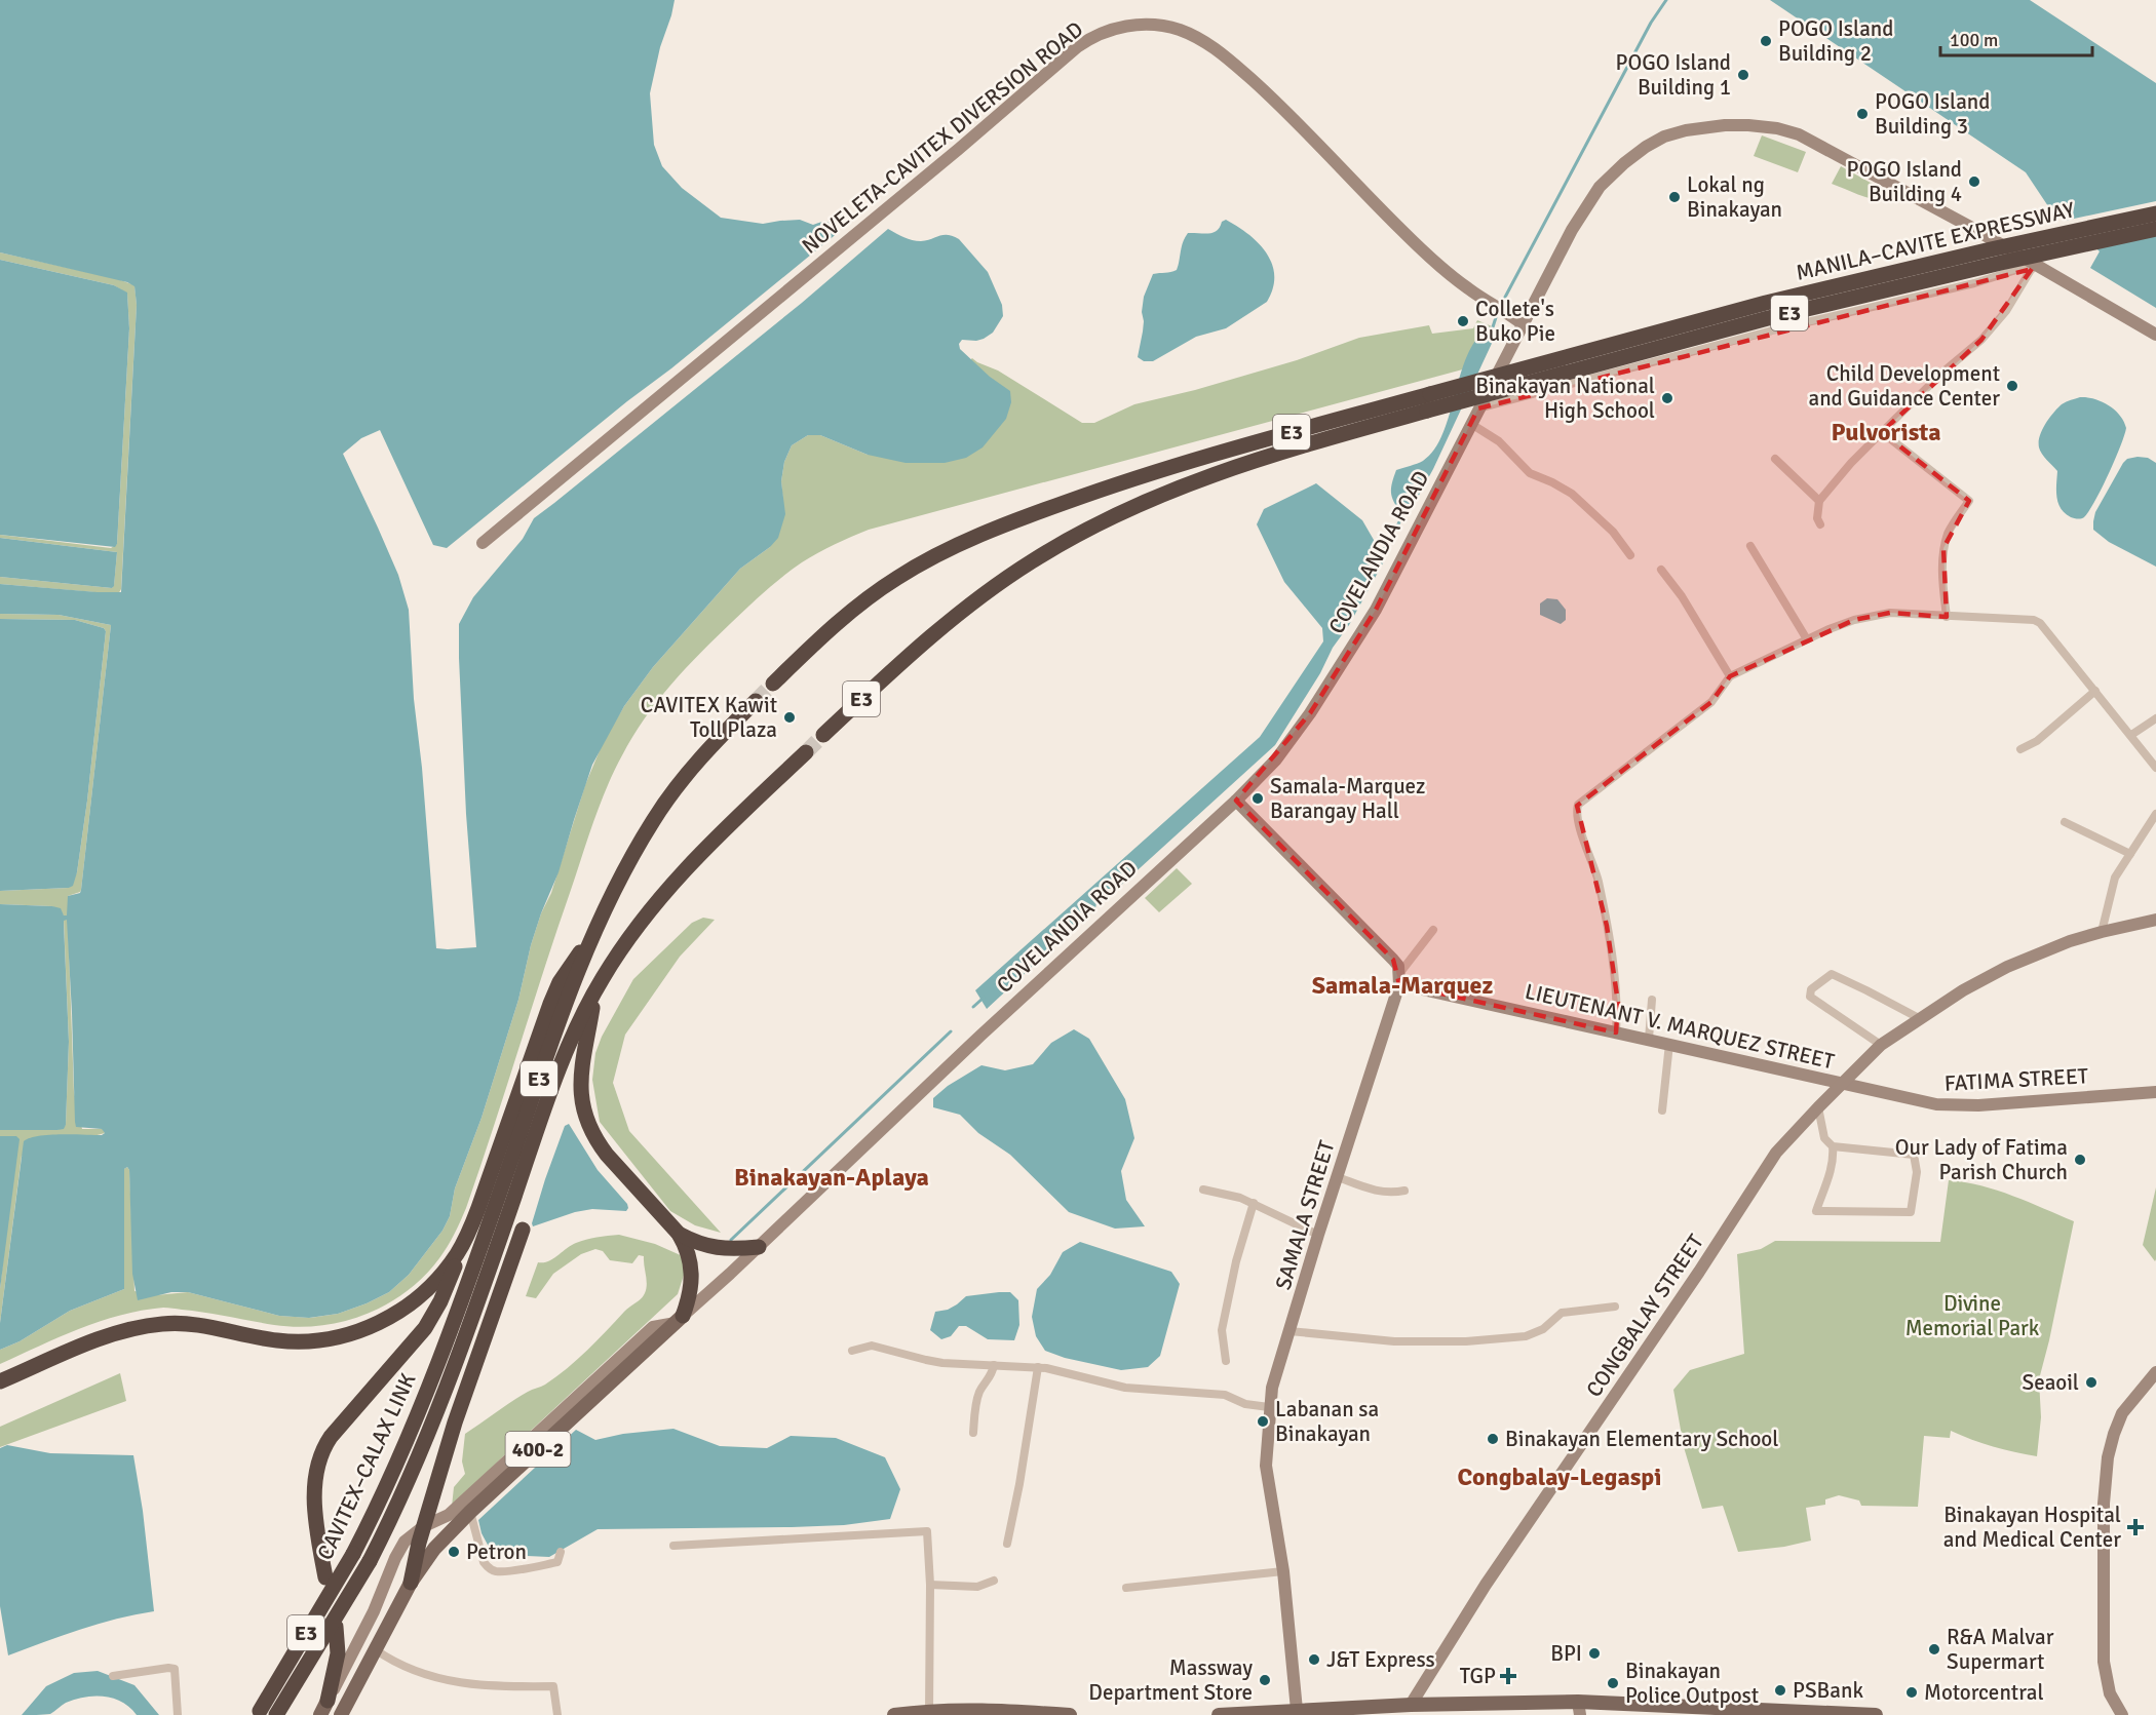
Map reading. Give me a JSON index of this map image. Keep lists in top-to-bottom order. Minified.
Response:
{"streets":{"highway":["MANILA–CAVITE EXPRESSWAY","E3","CAVITEX–CALAX LINK"],"main road":["NOVELETA-CAVITEX DIVERSION ROAD","COVELANDIA ROAD","LIEUTENANT V. MARQUEZ STREET","FATIMA STREET","SAMALA STREET","CONGBALAY STREET","400-2"]},"crossings":[["NOVELETA-CAVITEX DIVERSION ROAD","COVELANDIA ROAD"],["E3","CAVITEX–CALAX LINK"],["LIEUTENANT V. MARQUEZ STREET","FATIMA STREET"],["LIEUTENANT V. MARQUEZ STREET","SAMALA STREET"],["LIEUTENANT V. MARQUEZ STREET","CONGBALAY STREET"],["FATIMA STREET","CONGBALAY STREET"]],"districts":["Pulvorista","Samala-Marquez","Binakayan-Aplaya","Congbalay-Legaspi"],"parks":["Divine Memorial Park"],"places":{"other":["POGO Island Building 2","POGO Island Building 1","POGO Island Building 3","POGO Island Building 4","Lokal ng Binakayan","Collete's Buko Pie","Child Development and Guidance Center","Binakayan National High School","CAVITEX Kawit Toll Plaza","Samala-Marquez Barangay Hall","Our Lady of Fatima Parish Church","Seaoil","Labanan sa Binakayan","Binakayan Elementary School","Petron","R&A Malvar Supermart","BPI","J&T Express","Massway Department Store","Binakayan Police Outpost","PSBank","Motorcentral"],"health":["Binakayan Hospital and Medical Center","TGP"]},"scale_bar":"100 m"}
